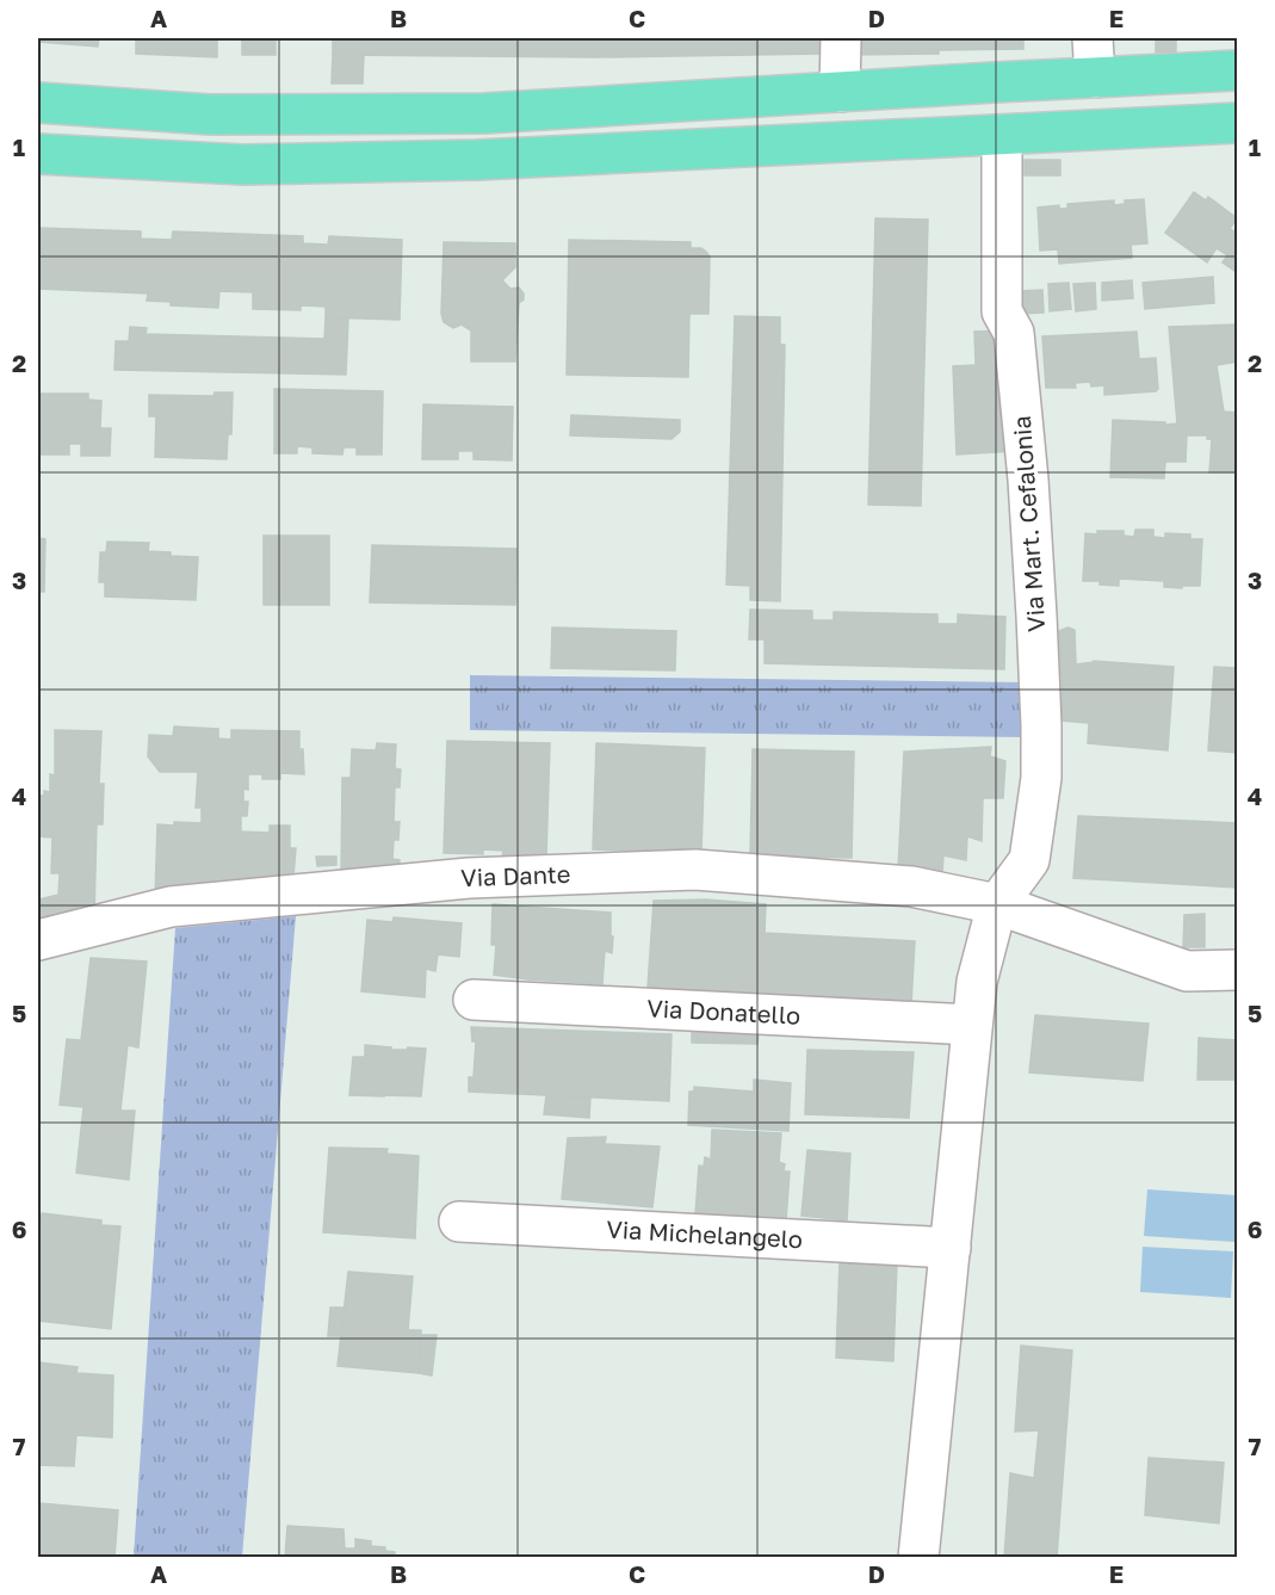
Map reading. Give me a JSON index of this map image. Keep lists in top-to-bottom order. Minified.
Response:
{"streets":{"street":["Via Mart. Cefalonia","Via Dante","Via Donatello","Via Michelangelo"]},"crossings":[["Via Mart. Cefalonia","Via Dante"]],"grid":{"columns":["A","B","C","D","E"],"rows":["1","2","3","4","5","6","7"]}}
